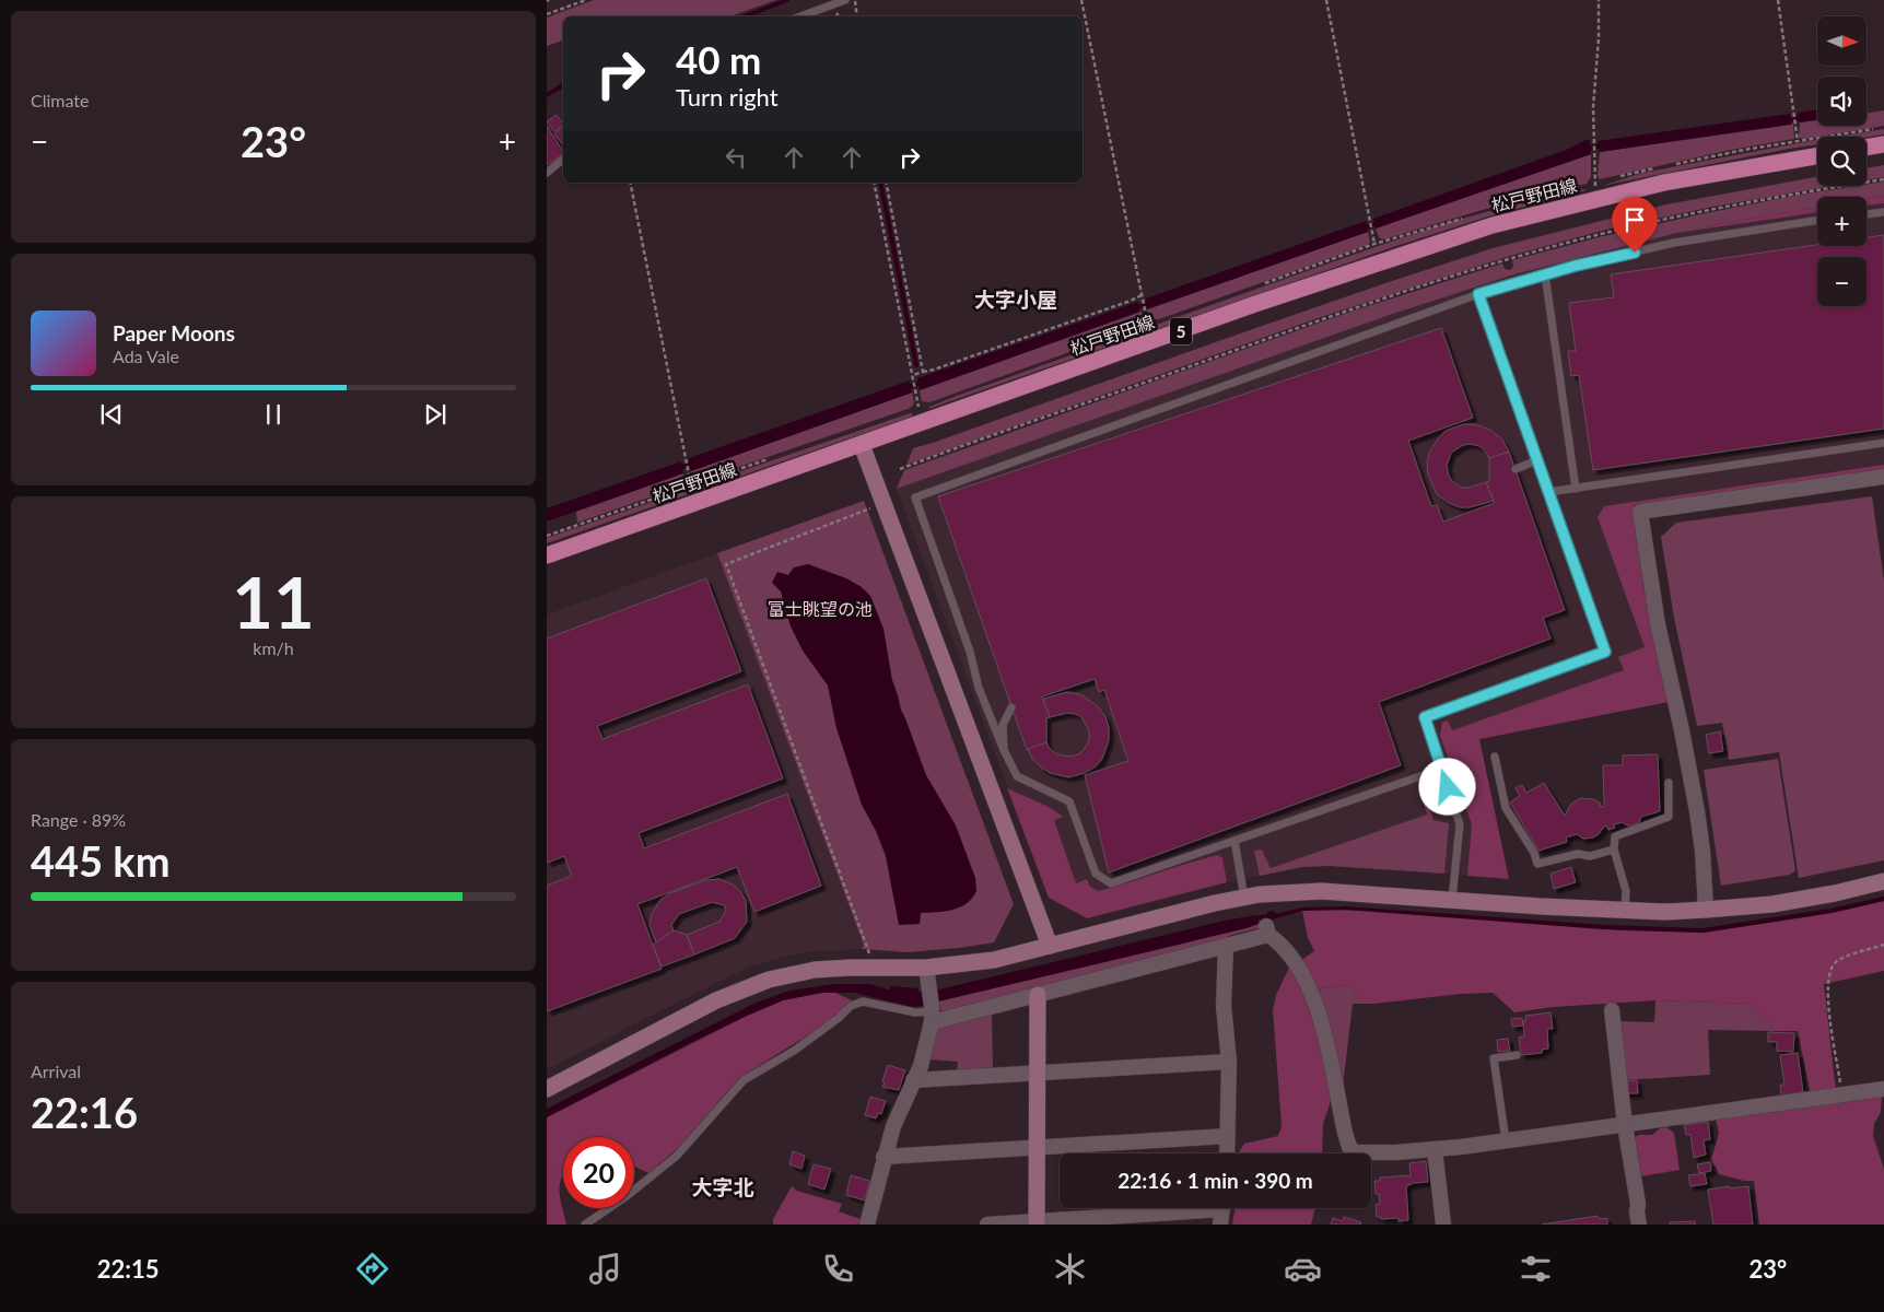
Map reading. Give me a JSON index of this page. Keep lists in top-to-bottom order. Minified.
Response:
{"streets":{"main road":["松戸野田線","5"]},"districts":["大字小屋","大字北"],"parks":["富士眺望の池"],"north":"right","page":{"tile":["Climate",["11","km/h"],["Range · 89%","445 km"],["Arrival","22:16"]],"map_buttons":["+","−"],"turn":["40 m","Turn right"],"heat":["−","23°","+"],"song":["Paper Moons","Ada Vale"],"limit":"20","trip":"22:16 · 1 min · 390 m","tabs":["22:15","23°"]}}
